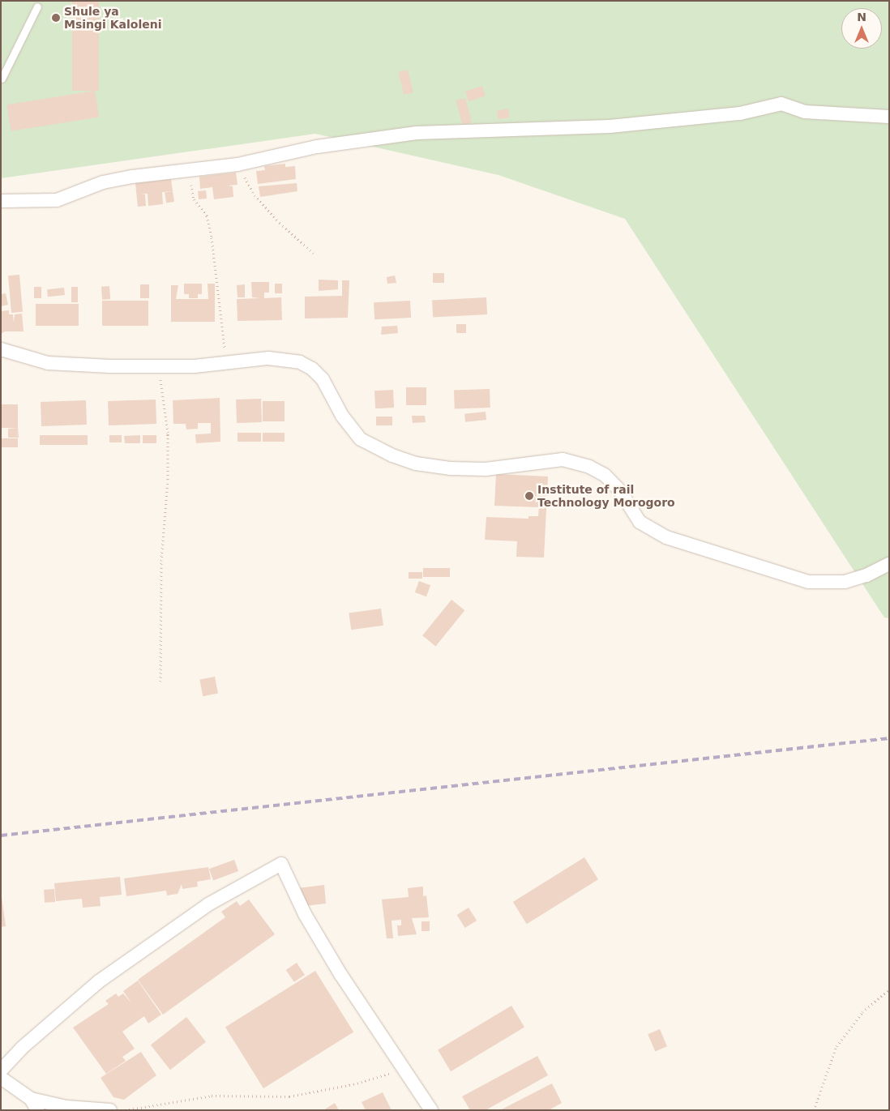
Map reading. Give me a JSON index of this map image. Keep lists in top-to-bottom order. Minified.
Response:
{"places":["Shule ya Msingi Kaloleni","Institute of rail Technology Morogoro"],"north":"top"}
